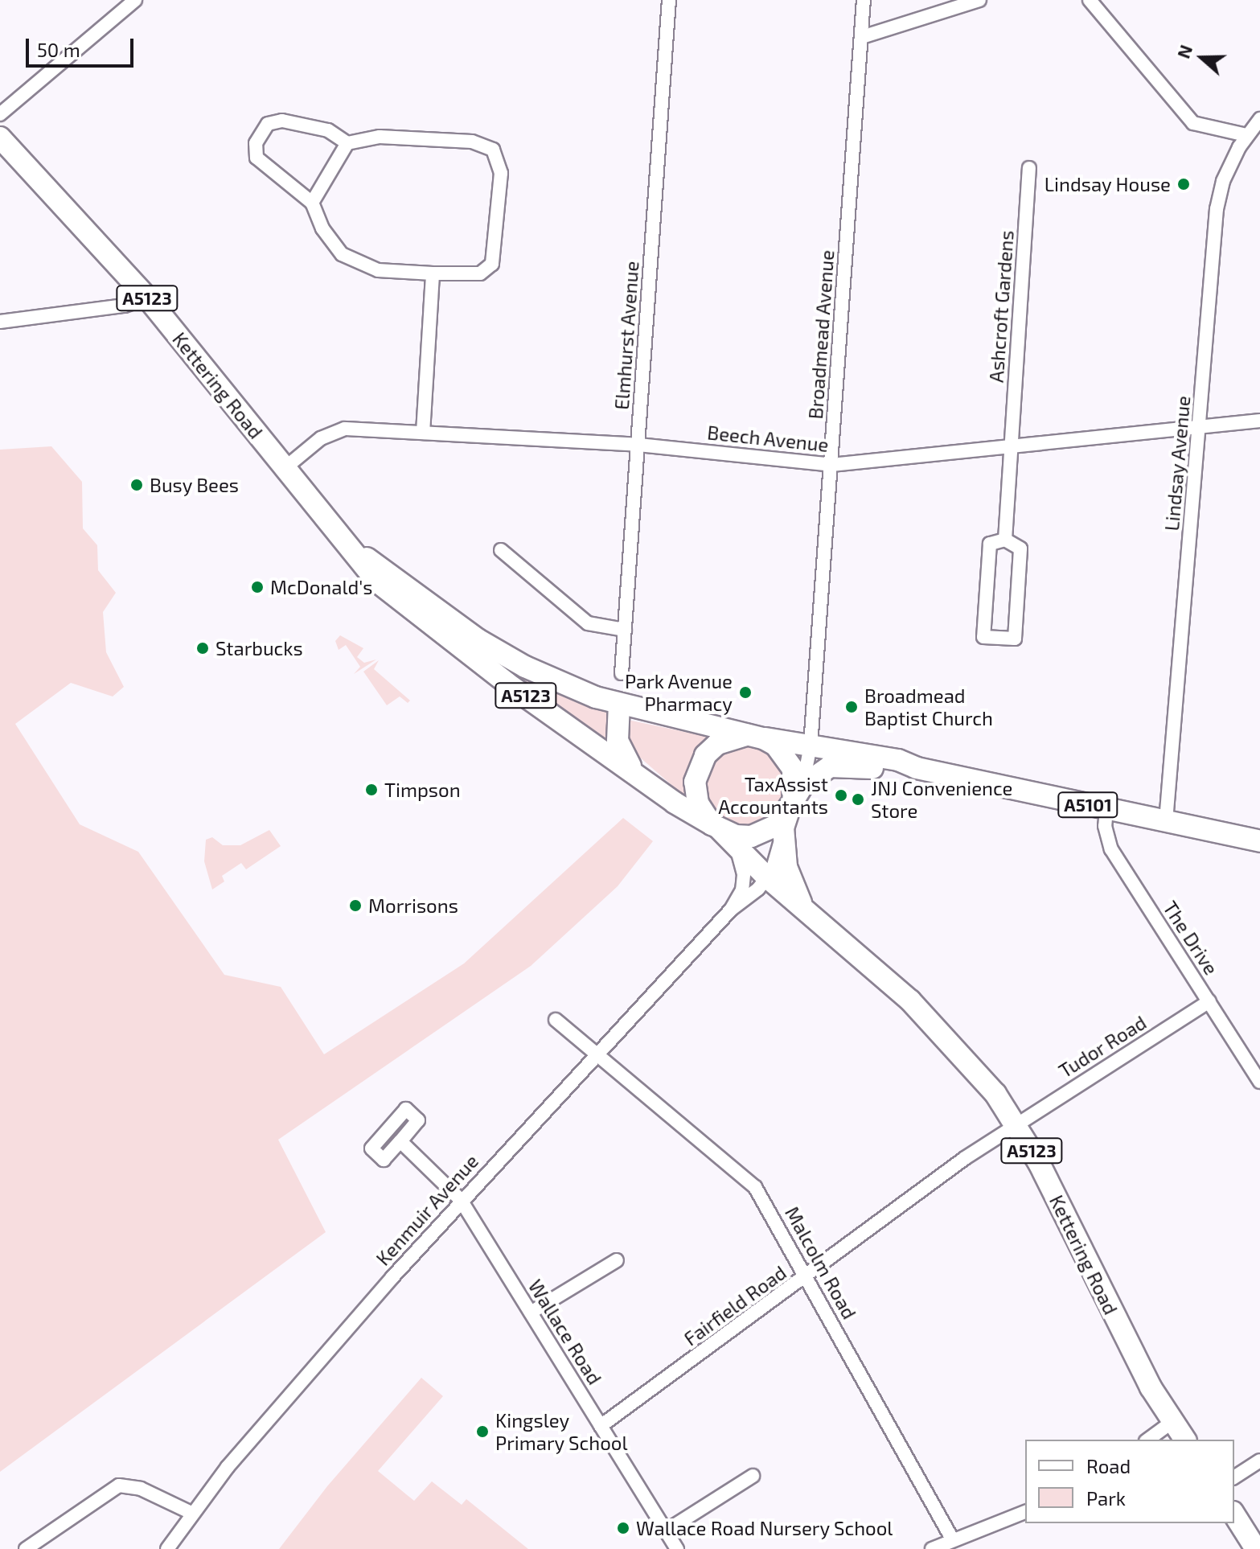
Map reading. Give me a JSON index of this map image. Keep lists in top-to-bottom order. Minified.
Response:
{"streets":{"main road":["A5123","Kettering Road","A5101"],"street":["Ashcroft Gardens","Broadmead Avenue","Elmhurst Avenue","Beech Avenue","Lindsay Avenue","The Drive","Tudor Road","Kenmuir Avenue","Malcolm Road","Fairfield Road","Wallace Road"]},"crossings":[["Ashcroft Gardens","Beech Avenue"],["Broadmead Avenue","Kettering Road"],["Broadmead Avenue","Beech Avenue"],["Broadmead Avenue","A5101"],["Broadmead Avenue","Kenmuir Avenue"],["Elmhurst Avenue","Beech Avenue"],["Kettering Road","Beech Avenue"],["Kettering Road","A5101"],["Kettering Road","Tudor Road"],["Kettering Road","Kenmuir Avenue"],["Kettering Road","Fairfield Road"],["Beech Avenue","Lindsay Avenue"],["Lindsay Avenue","A5101"],["A5101","The Drive"],["A5101","Kenmuir Avenue"],["The Drive","Tudor Road"],["Tudor Road","Fairfield Road"],["Kenmuir Avenue","Malcolm Road"],["Kenmuir Avenue","Wallace Road"],["Malcolm Road","Fairfield Road"],["Fairfield Road","Wallace Road"]],"places":["Lindsay House","Busy Bees","McDonald's","Starbucks","Park Avenue Pharmacy","Broadmead Baptist Church","Timpson","TaxAssist Accountants","JNJ Convenience Store","Morrisons","Kingsley Primary School","Wallace Road Nursery School"],"legend":["Road","Park"],"scale_bar":"50 m","north":"left"}
